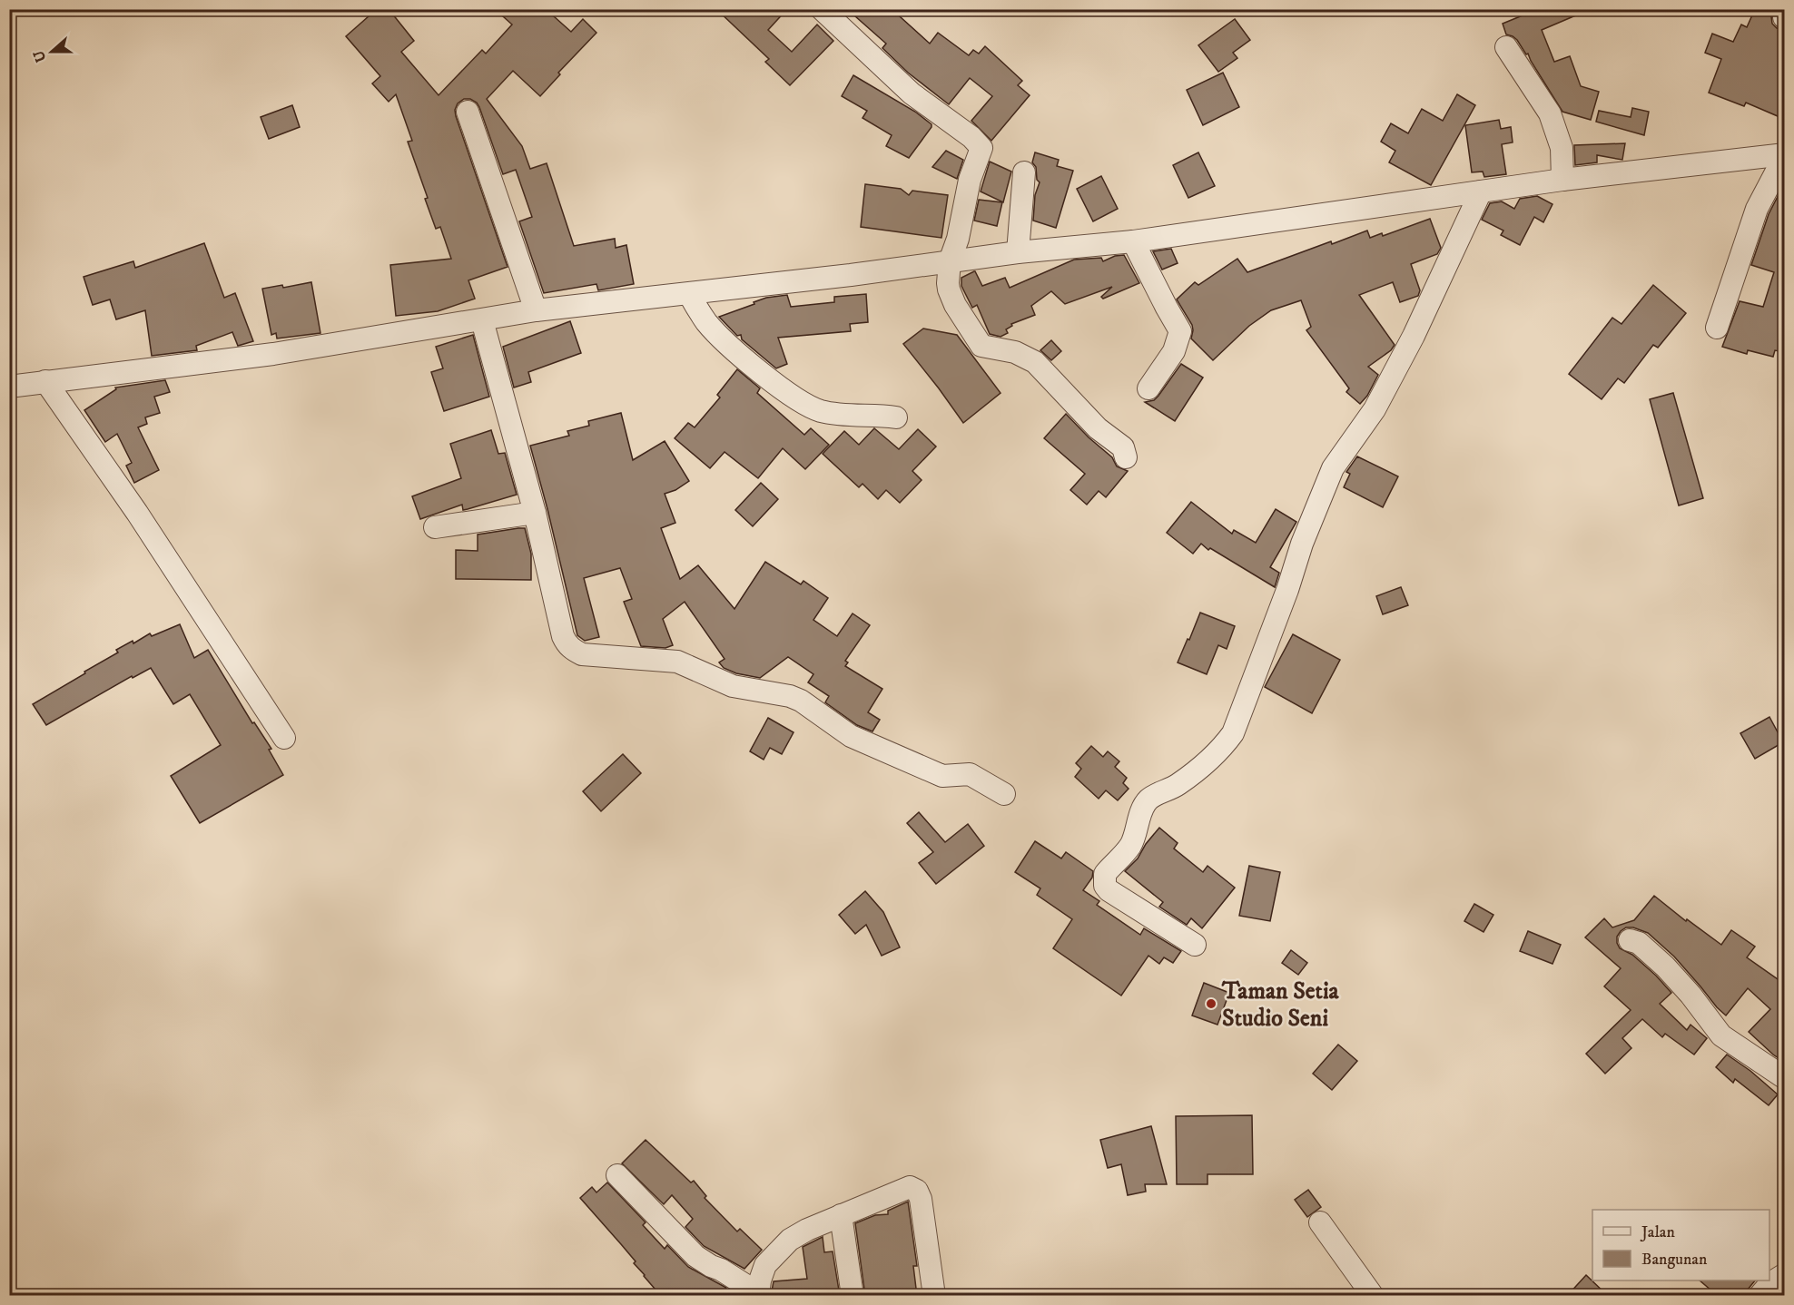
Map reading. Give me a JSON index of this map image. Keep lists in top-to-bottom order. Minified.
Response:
{"places":["Taman Setia Studio Seni"],"legend":["Jalan","Bangunan"],"north":"left"}
